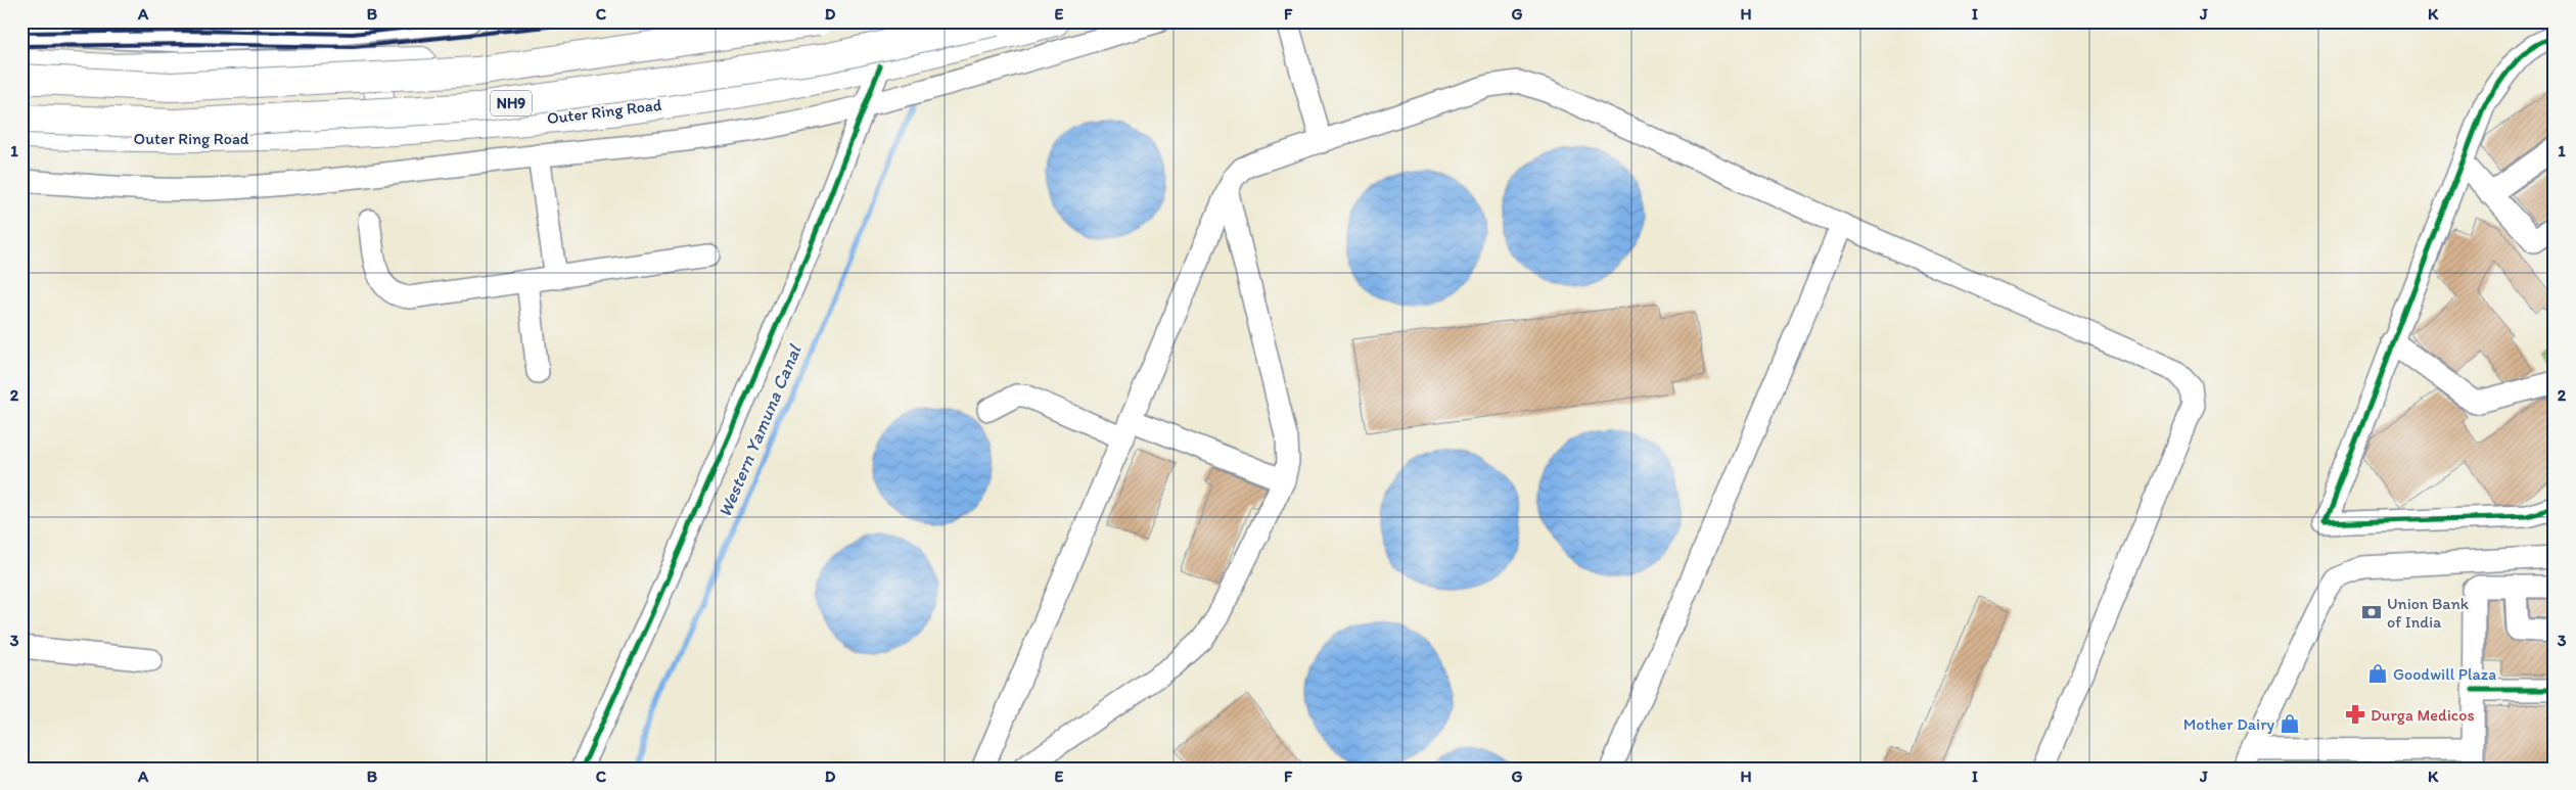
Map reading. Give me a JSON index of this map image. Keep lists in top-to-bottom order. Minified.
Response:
{"streets":{"main road":["NH9","Outer Ring Road"]},"water":["Western Yamuna Canal"],"places":{"bank":["Union Bank of India"],"shop":["Goodwill Plaza","Mother Dairy"],"pharmacy":["Durga Medicos"]},"grid":{"columns":["A","B","C","D","E","F","G","H","I","J","K"],"rows":["1","2","3"]}}
